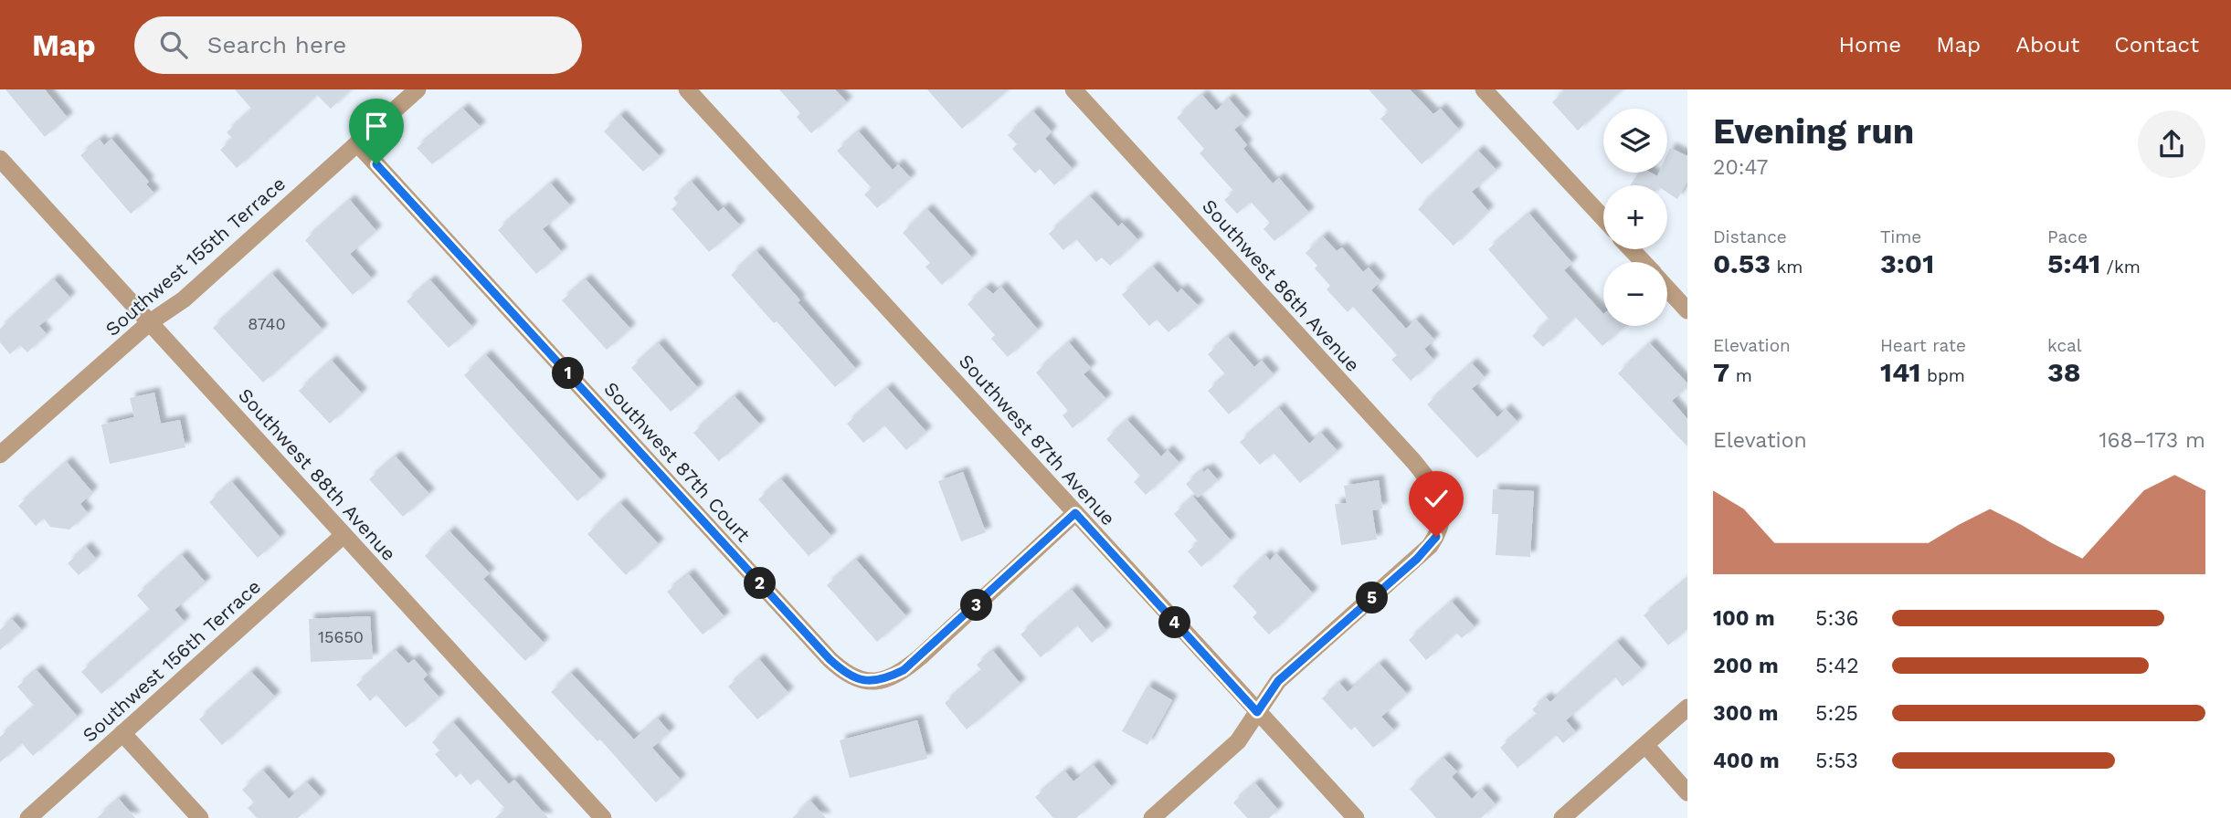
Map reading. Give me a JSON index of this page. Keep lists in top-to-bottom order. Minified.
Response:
{"streets":{"street":["Southwest 155th Terrace","Southwest 86th Avenue","Southwest 87th Avenue","Southwest 87th Court","Southwest 88th Avenue","Southwest 156th Terrace"]},"crossings":[["Southwest 155th Terrace","Southwest 87th Court"],["Southwest 155th Terrace","Southwest 88th Avenue"],["Southwest 86th Avenue","Southwest 87th Avenue"],["Southwest 87th Avenue","Southwest 87th Court"],["Southwest 88th Avenue","Southwest 156th Terrace"]],"house_numbers":["8740","15650"],"page":{"header":"Map","search":"Search here","nav":["Home","Map","About","Contact"],"heading":["Evening run","20:47"],"map_buttons":["+","−"],"stats":[["Distance","0.53 km"],["Time","3:01"],["Pace","5:41 /km"],["Elevation","7 m"],["Heart rate","141 bpm"],["kcal","38"]],"pins":["1","2","5","3","4"],"chart":["Elevation","168–173 m"],"list":[{"name":"100 m","note":"5:36"},{"name":"200 m","note":"5:42"},{"name":"300 m","note":"5:25"},{"name":"400 m","note":"5:53"}]}}
